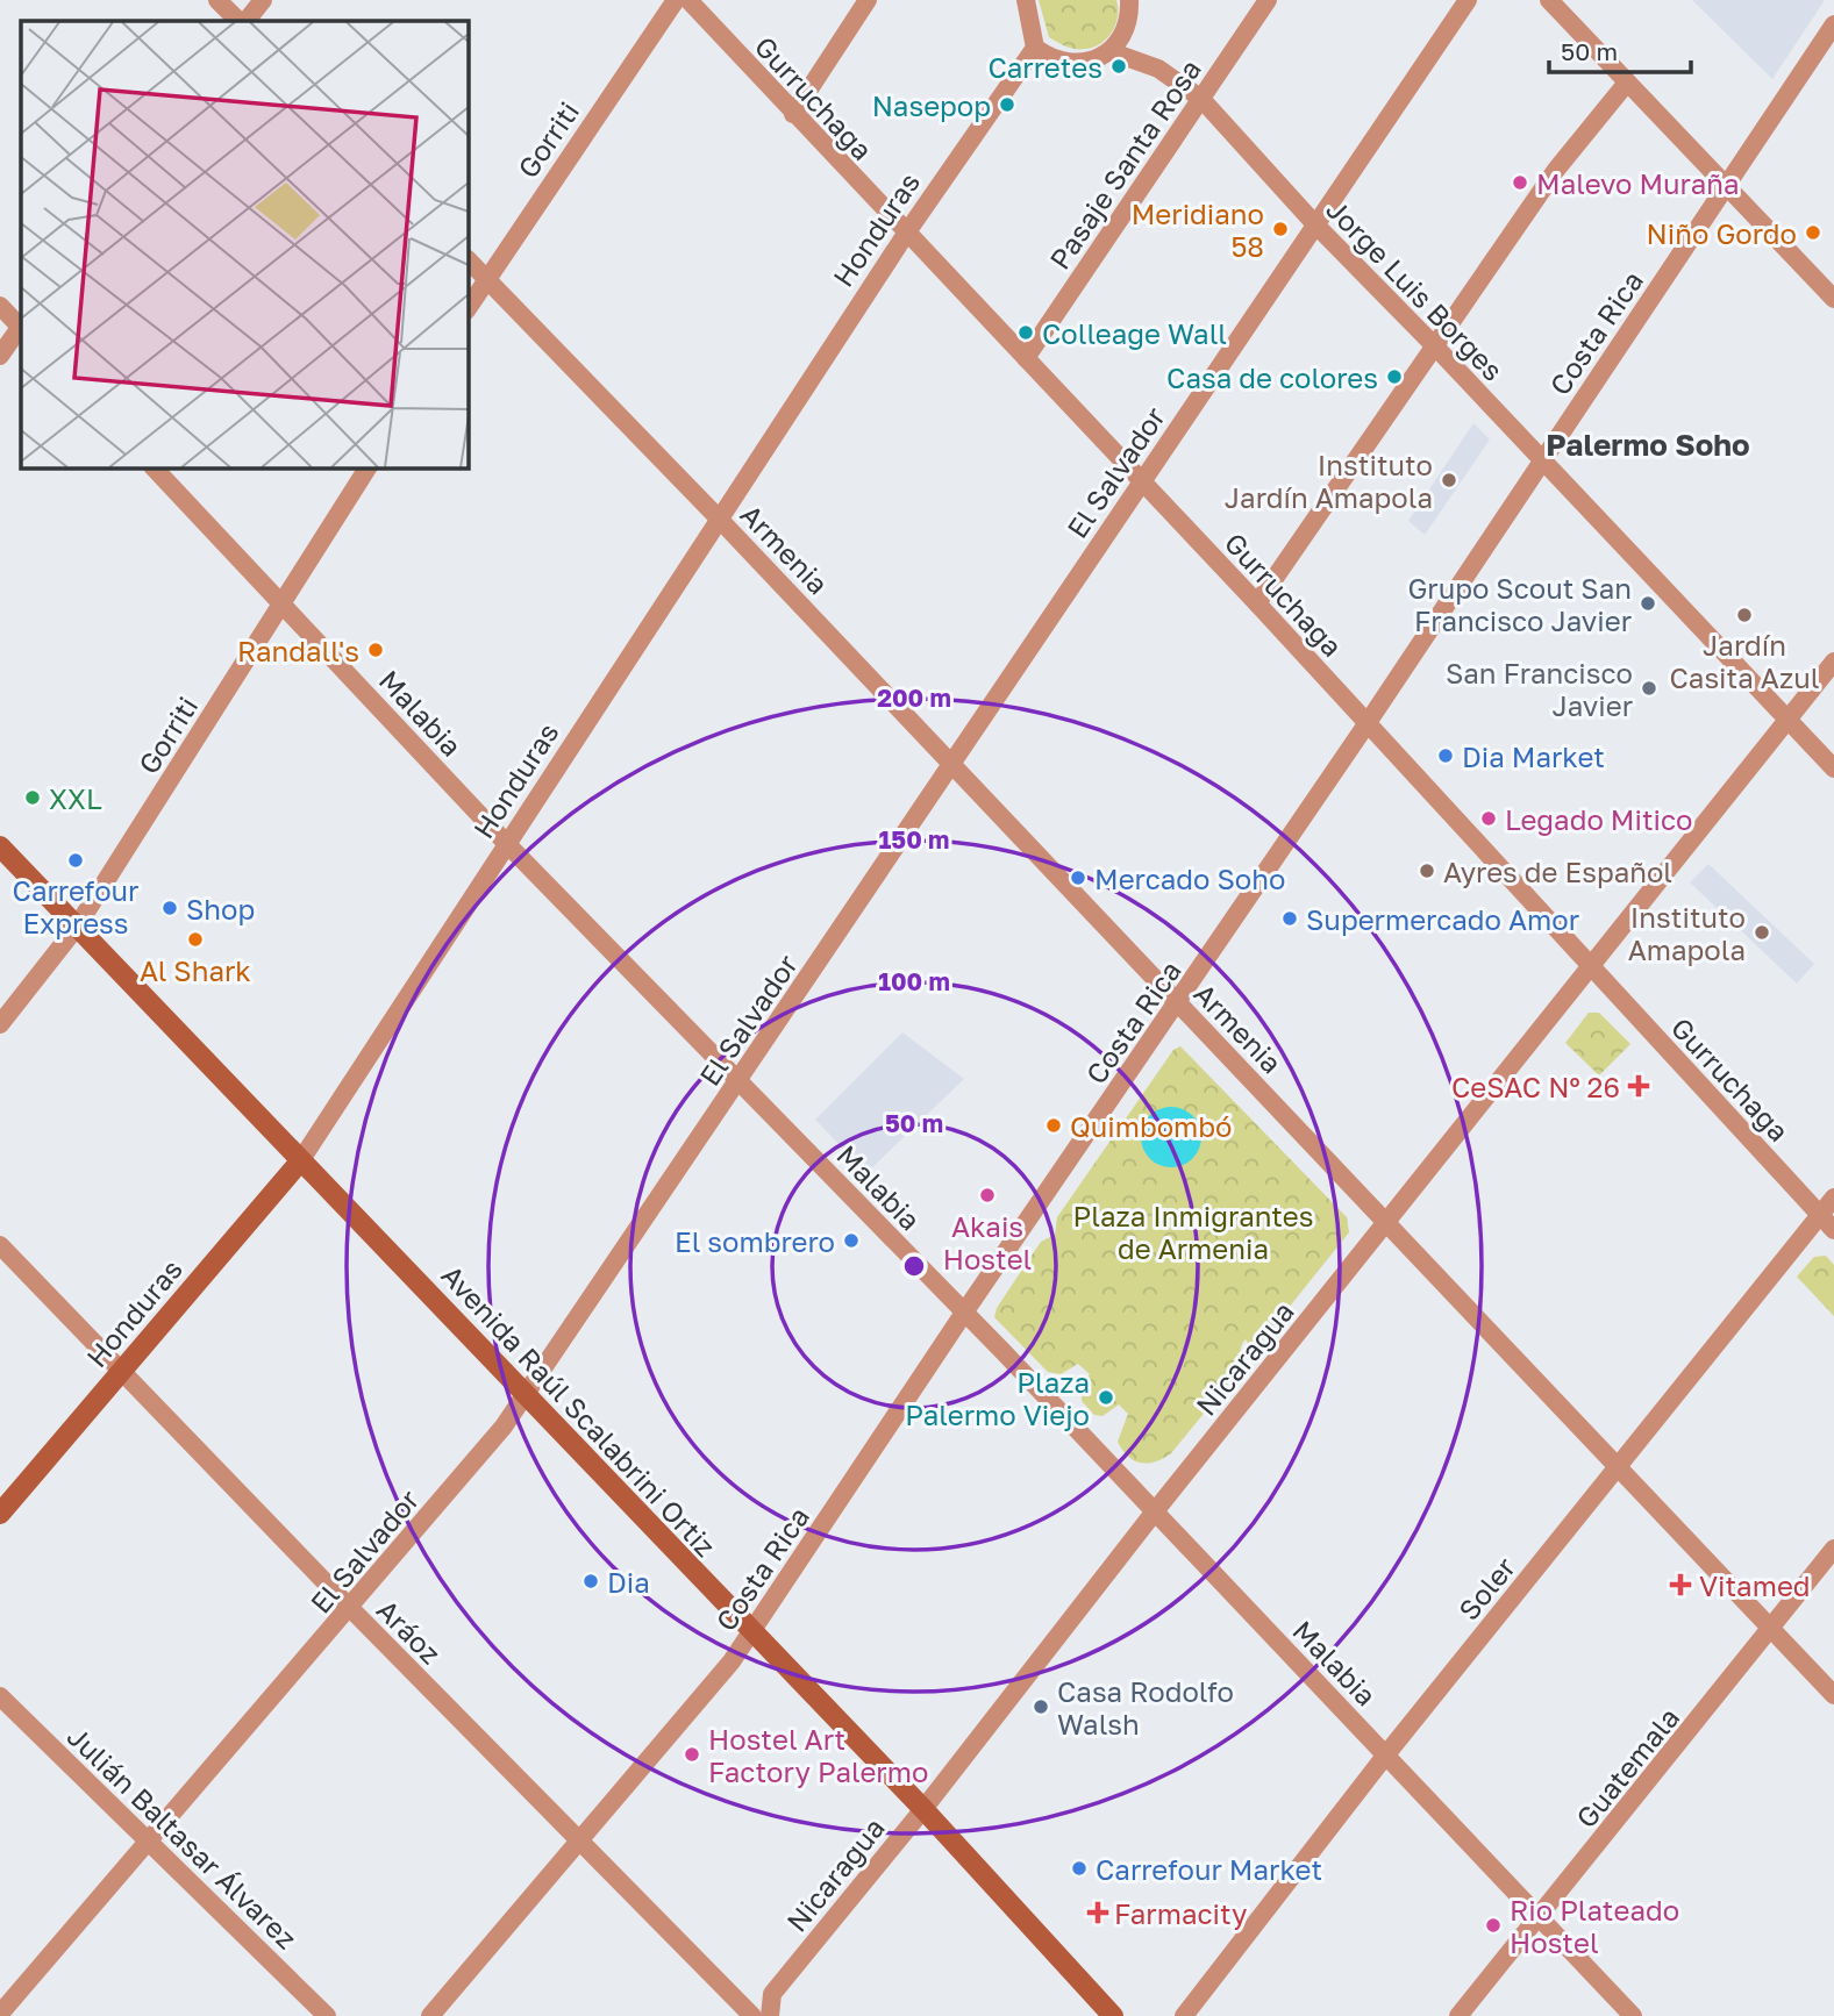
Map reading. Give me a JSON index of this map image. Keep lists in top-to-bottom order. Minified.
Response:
{"streets":{"main road":["Honduras","Avenida Raúl Scalabrini Ortiz"],"street":["Gurruchaga","Gorriti","Pasaje Santa Rosa","Jorge Luis Borges","Costa Rica","El Salvador","Armenia","Malabia","Nicaragua","Soler","Aráoz","Guatemala","Julián Baltasar Álvarez"]},"crossings":[["Gurruchaga","Pasaje Santa Rosa"],["Gurruchaga","Honduras"],["Gurruchaga","Costa Rica"],["Gurruchaga","El Salvador"],["Gurruchaga","Nicaragua"],["Gurruchaga","Soler"],["Gorriti","Armenia"],["Gorriti","Malabia"],["Gorriti","Avenida Raúl Scalabrini Ortiz"],["Pasaje Santa Rosa","Jorge Luis Borges"],["Honduras","Armenia"],["Honduras","Malabia"],["Honduras","Avenida Raúl Scalabrini Ortiz"],["Honduras","Aráoz"],["Jorge Luis Borges","Costa Rica"],["Jorge Luis Borges","El Salvador"],["Jorge Luis Borges","Nicaragua"],["Costa Rica","Armenia"],["Costa Rica","Malabia"],["Costa Rica","Avenida Raúl Scalabrini Ortiz"],["Costa Rica","Aráoz"],["El Salvador","Armenia"],["El Salvador","Malabia"],["El Salvador","Avenida Raúl Scalabrini Ortiz"],["El Salvador","Aráoz"],["El Salvador","Julián Baltasar Álvarez"],["Armenia","Nicaragua"],["Armenia","Soler"],["Armenia","Guatemala"],["Malabia","Nicaragua"],["Malabia","Soler"],["Malabia","Guatemala"],["Nicaragua","Avenida Raúl Scalabrini Ortiz"]],"districts":["Palermo Soho"],"parks":["Plaza Inmigrantes de Armenia"],"places":{"other":["Carretes","Nasepop","Malevo Muraña","Meridiano 58","Niño Gordo","Colleage Wall","Casa de colores","Instituto Jardín Amapola","Grupo Scout San Francisco Javier","Jardín Casita Azul","Randall's","San Francisco Javier","Dia Market","XXL","Legado Mitico","Carrefour Express","Ayres de Español","Mercado Soho","Shop","Supermercado Amor","Instituto Amapola","Al Shark","Quimbombó","Akais Hostel","El sombrero","Plaza Palermo Viejo","Dia","Casa Rodolfo Walsh","Hostel Art Factory Palermo","Carrefour Market","Rio Plateado Hostel"],"health":["CeSAC Nº 26","Vitamed","Farmacity"]},"scale_bar":"50 m","rings":["200 m","150 m","100 m","50 m"]}
